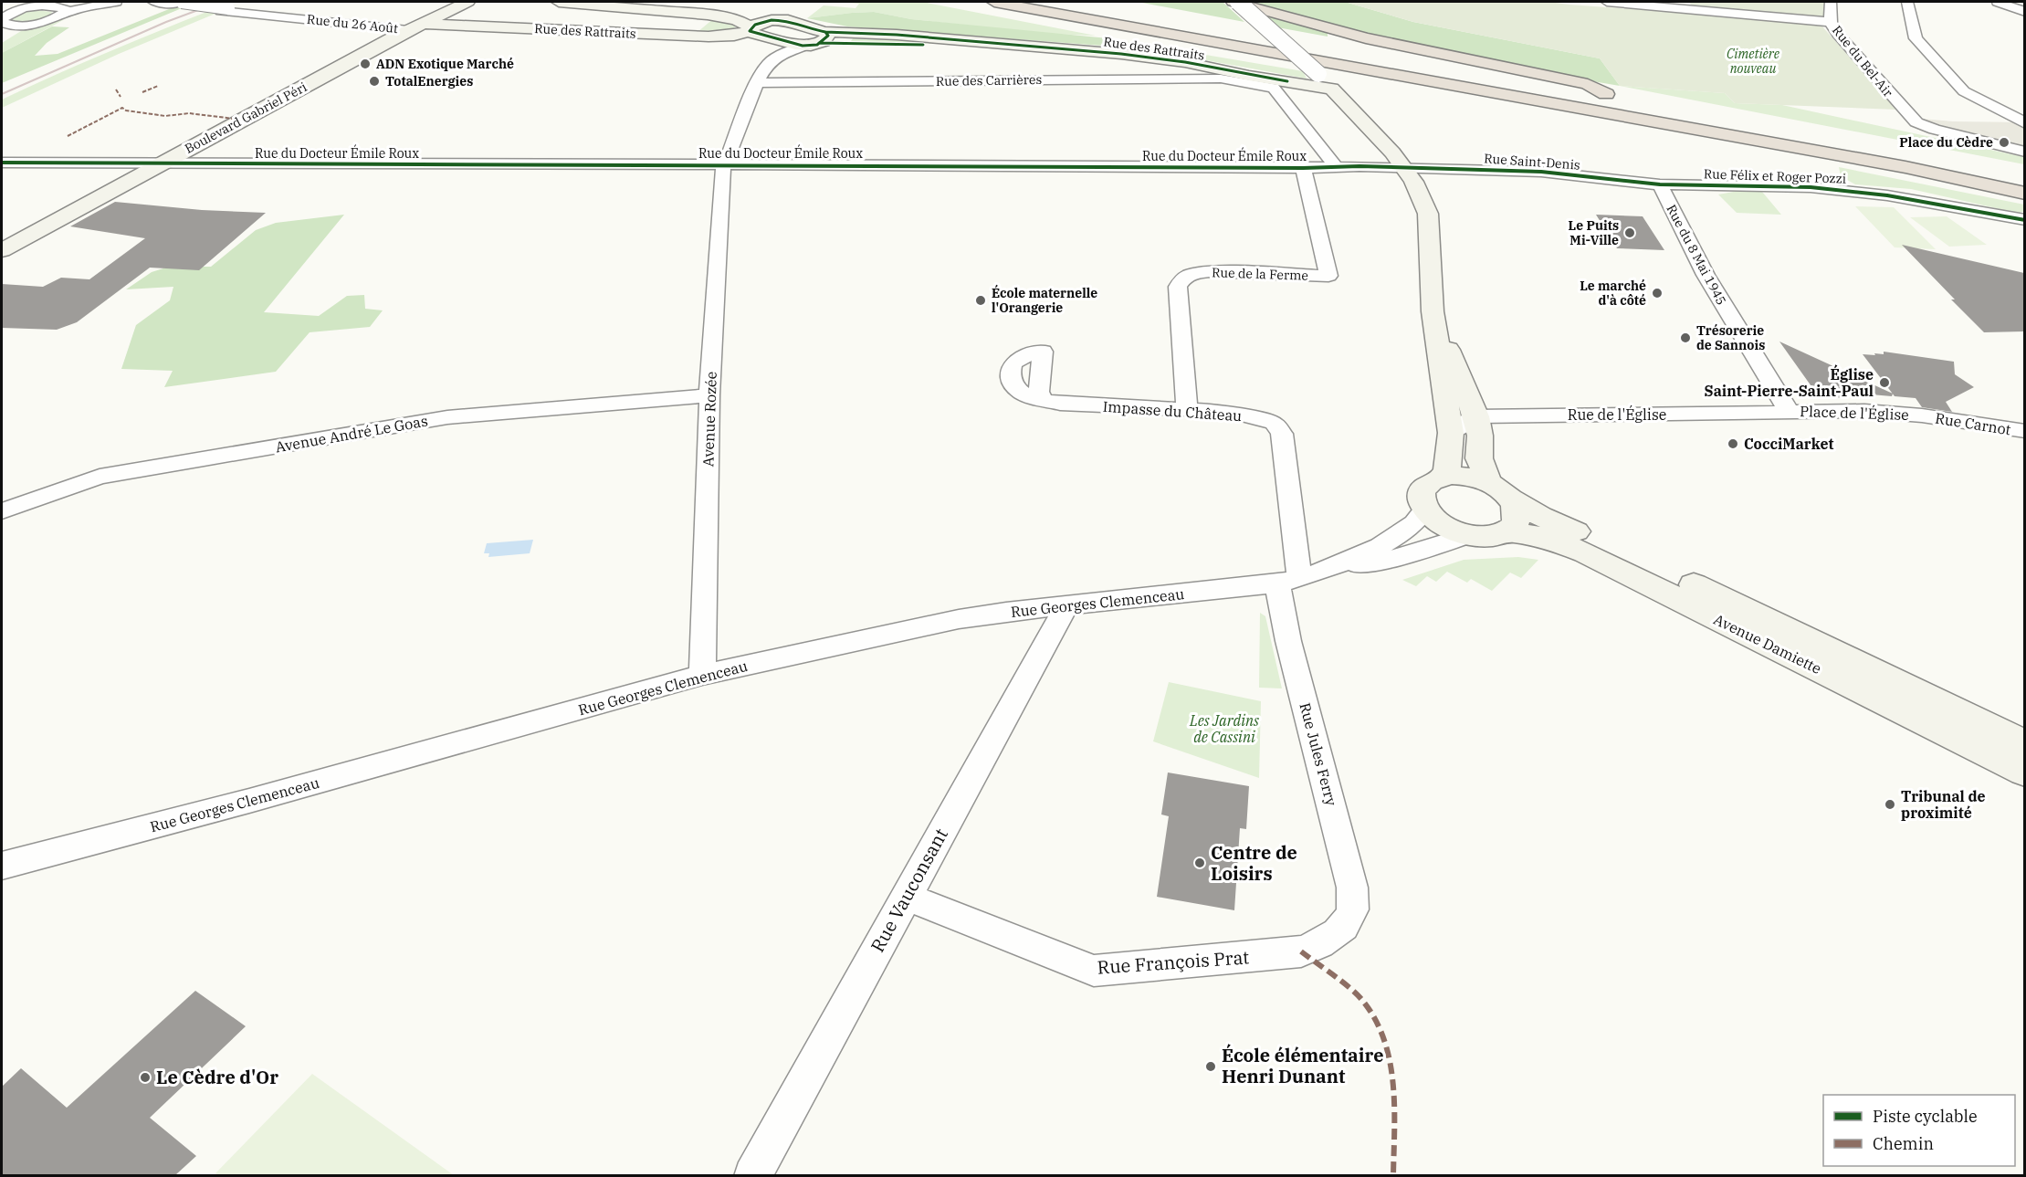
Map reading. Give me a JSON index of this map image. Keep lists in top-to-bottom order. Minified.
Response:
{"streets":{"main road":["Rue des Rattraits","Boulevard Gabriel Péri","Avenue Damiette"],"street":["Rue du 26 Août","Rue du Bel-Air","Rue des Carrières","Rue du Docteur Émile Roux","Rue Saint-Denis","Rue Félix et Roger Pozzi","Rue du 8 Mai 1945","Rue de la Ferme","Impasse du Château","Place de l'Église","Rue de l'Église","Avenue Rozée","Rue Carnot","Avenue André Le Goas","Rue Georges Clemenceau","Rue Jules Ferry","Rue Vauconsant","Rue François Prat"]},"crossings":[["Rue du 26 Août","Rue des Rattraits"],["Rue du 26 Août","Boulevard Gabriel Péri"],["Rue des Rattraits","Boulevard Gabriel Péri"],["Rue des Rattraits","Rue du Docteur Émile Roux"],["Rue des Rattraits","Rue Saint-Denis"],["Rue des Rattraits","Avenue Rozée"],["Rue des Carrières","Rue du Docteur Émile Roux"],["Rue des Carrières","Avenue Rozée"],["Boulevard Gabriel Péri","Rue du Docteur Émile Roux"],["Rue du Docteur Émile Roux","Rue Saint-Denis"],["Rue du Docteur Émile Roux","Rue de la Ferme"],["Rue du Docteur Émile Roux","Avenue Rozée"],["Rue Saint-Denis","Rue Félix et Roger Pozzi"],["Rue Saint-Denis","Rue du 8 Mai 1945"],["Rue Félix et Roger Pozzi","Rue du 8 Mai 1945"],["Rue du 8 Mai 1945","Place de l'Église"],["Rue de la Ferme","Impasse du Château"],["Impasse du Château","Rue Georges Clemenceau"],["Impasse du Château","Rue Jules Ferry"],["Place de l'Église","Rue de l'Église"],["Place de l'Église","Rue Carnot"],["Avenue Rozée","Avenue André Le Goas"],["Avenue Rozée","Rue Georges Clemenceau"],["Rue Georges Clemenceau","Avenue Damiette"],["Rue Georges Clemenceau","Rue Jules Ferry"],["Rue Georges Clemenceau","Rue Vauconsant"],["Rue Jules Ferry","Rue François Prat"],["Rue Vauconsant","Rue François Prat"]],"parks":["Cimetière nouveau","Les Jardins de Cassini"],"places":["ADN Exotique Marché","TotalEnergies","Place du Cèdre","Le Puits Mi-Ville","Le marché d'à côté","École maternelle l'Orangerie","Trésorerie de Sannois","Église Saint-Pierre-Saint-Paul","CocciMarket","Tribunal de proximité","Centre de Loisirs","École élémentaire Henri Dunant","Le Cèdre d'Or"],"legend":["Piste cyclable","Chemin"]}
